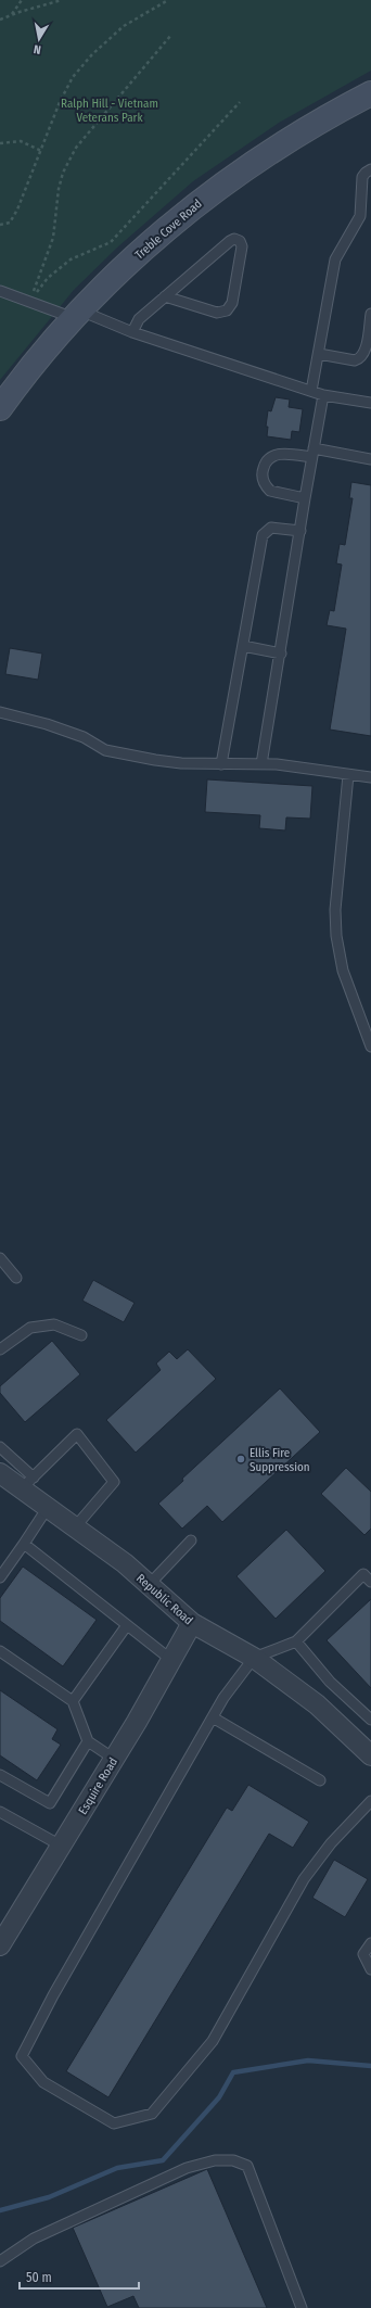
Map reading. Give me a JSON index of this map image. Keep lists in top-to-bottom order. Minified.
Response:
{"streets":{"main road":["Treble Cove Road"],"street":["Republic Road","Esquire Road"]},"crossings":[["Republic Road","Esquire Road"]],"parks":["Ralph Hill - Vietnam Veterans Park"],"places":["Ellis Fire Suppression"],"scale_bar":"50 m","north":"bottom"}
